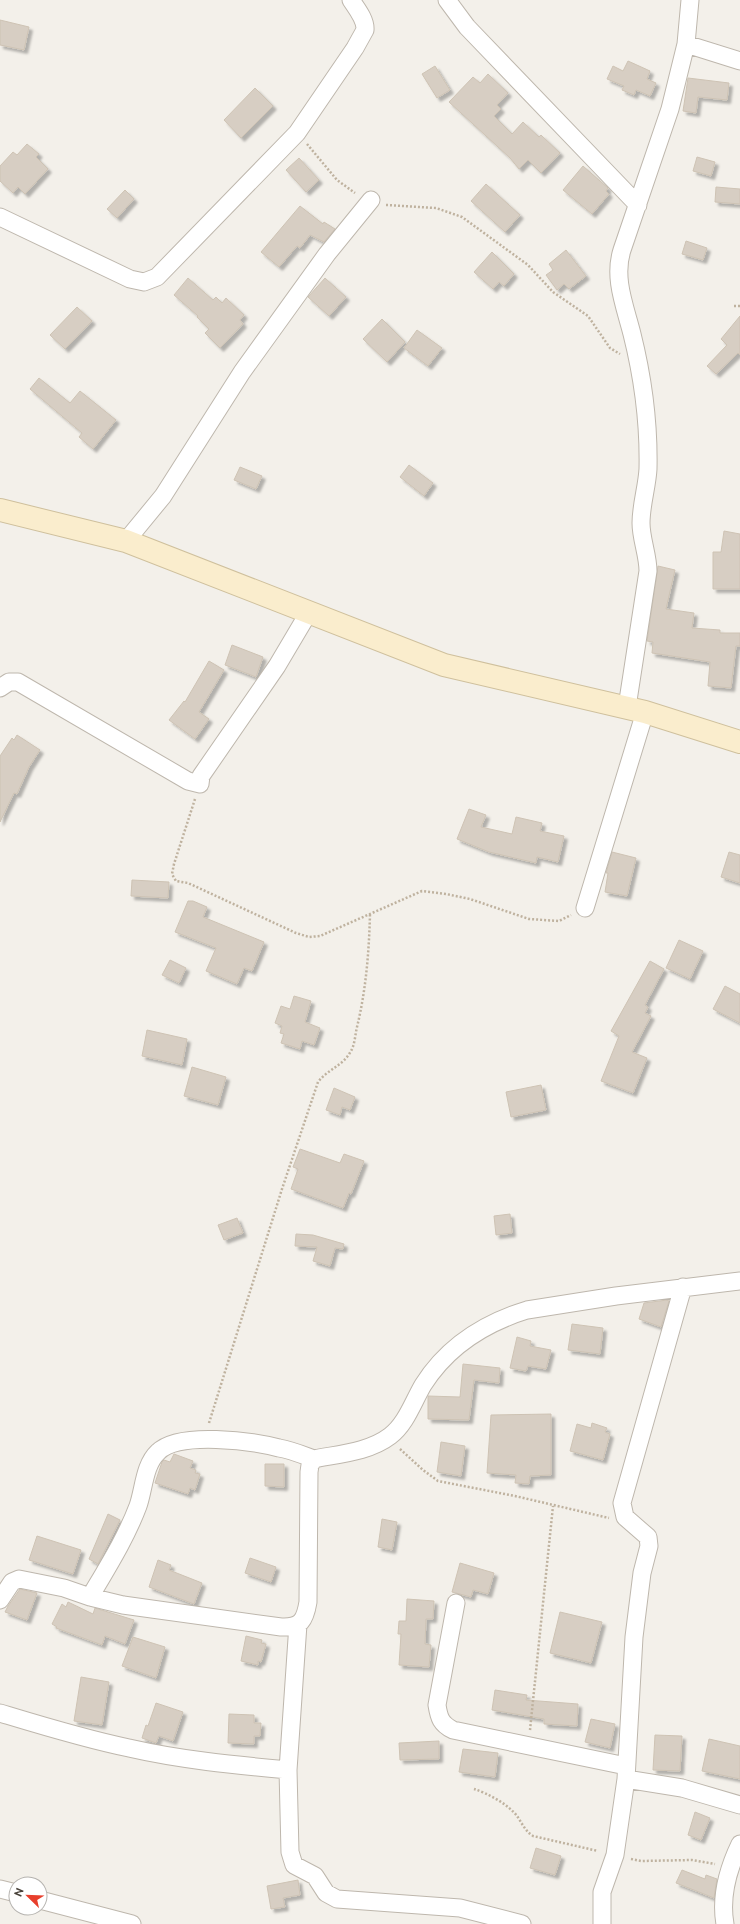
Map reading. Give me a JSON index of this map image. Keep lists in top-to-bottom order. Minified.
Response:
{"north":"top left"}
